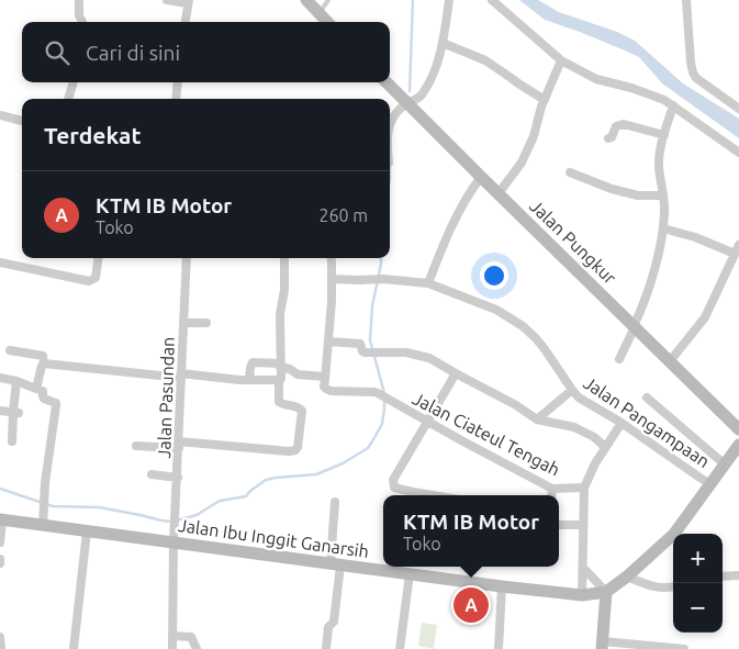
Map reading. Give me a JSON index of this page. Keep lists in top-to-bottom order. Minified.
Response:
{"streets":{"main road":["Jalan Pungkur","Jalan Ibu Inggit Ganarsih"],"street":["Jalan Pasundan","Jalan Pangampaan","Jalan Ciateul Tengah"]},"crossings":[["Jalan Pasundan","Jalan Ibu Inggit Ganarsih"],["Jalan Pangampaan","Jalan Ibu Inggit Ganarsih"]],"page":{"search":"Cari di sini","heading":"Terdekat","list":[{"mark":"A","name":"KTM IB Motor","note":"Toko","value":"260 m"}],"popup":["KTM IB Motor","Toko"],"map_buttons":["+","−"],"pins":"A"}}
